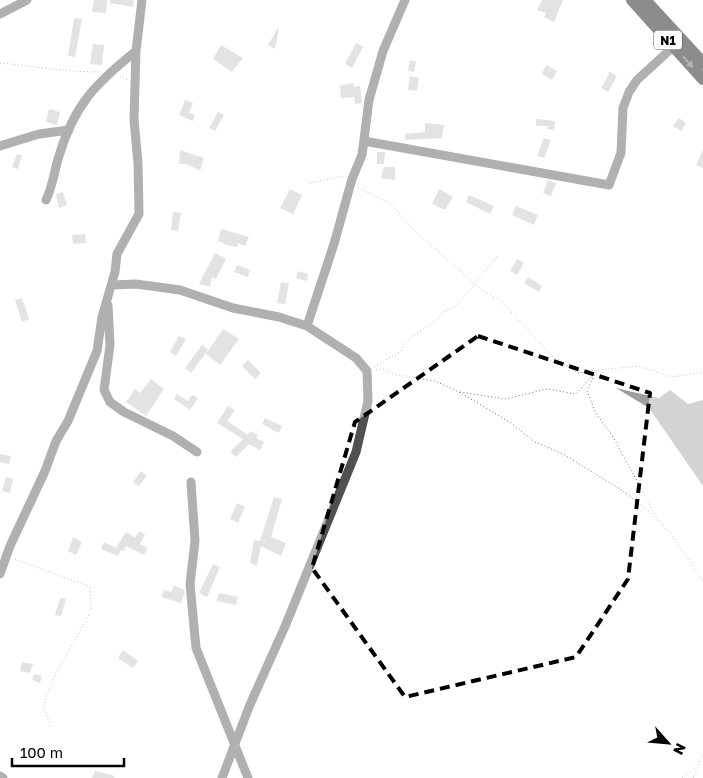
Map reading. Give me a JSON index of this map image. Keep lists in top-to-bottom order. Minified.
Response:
{"streets":{"highway":["N1"]},"scale_bar":"100 m","north":"bottom right"}
